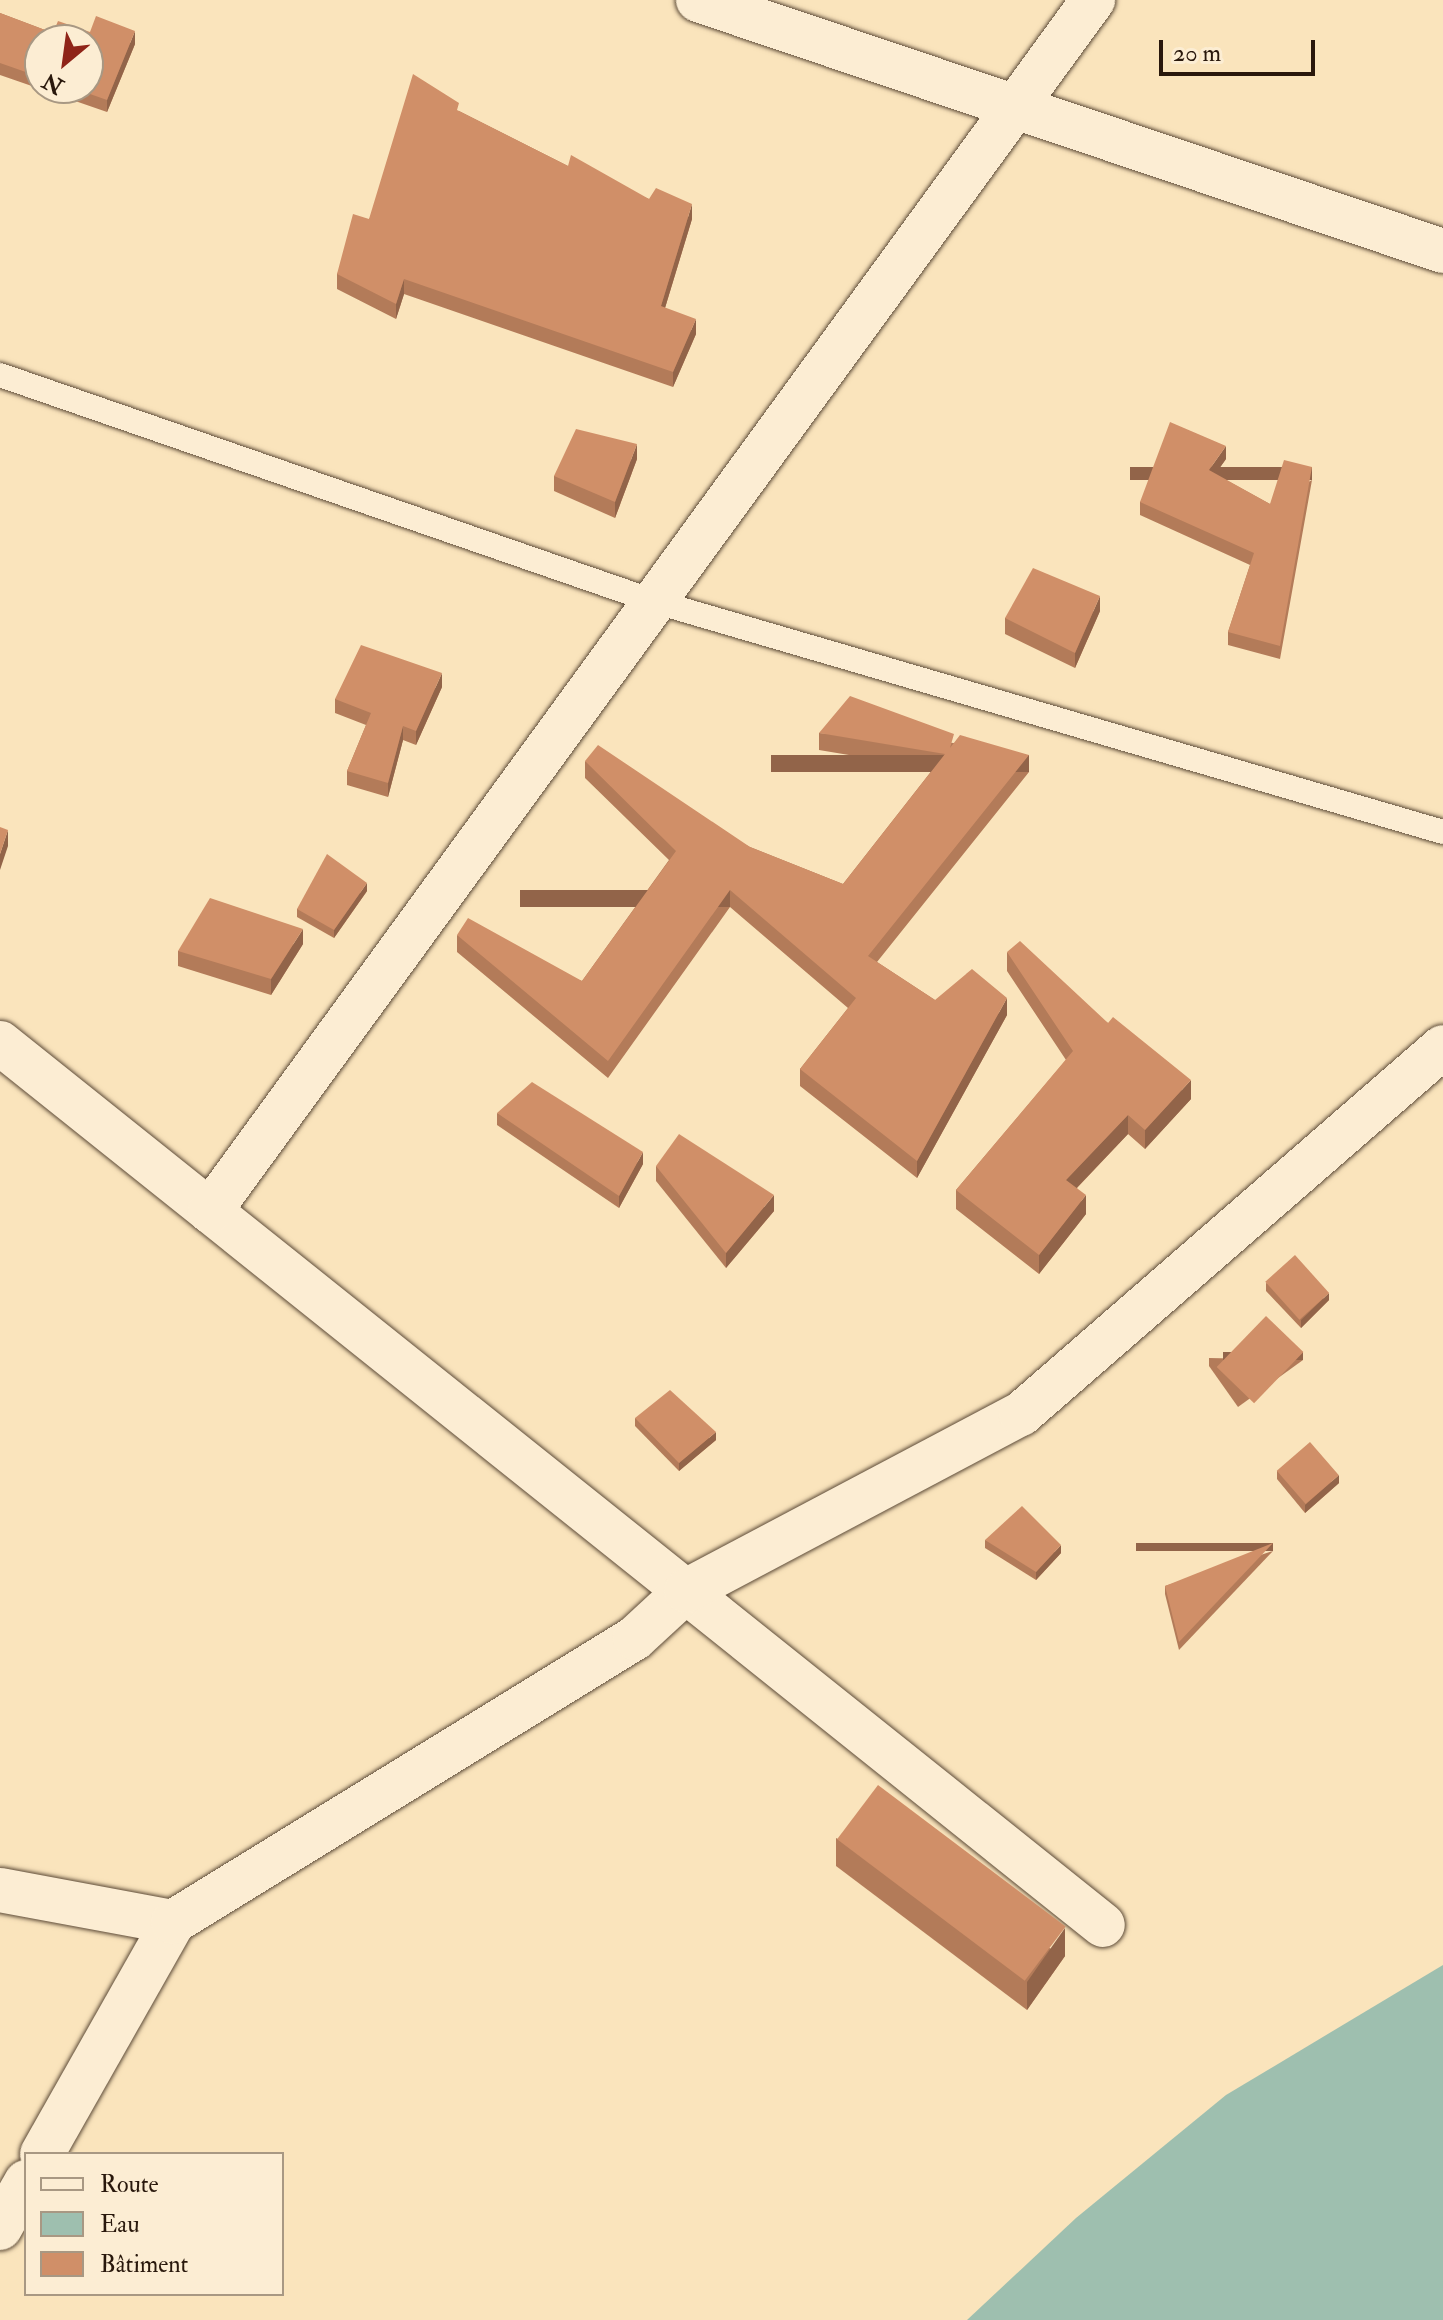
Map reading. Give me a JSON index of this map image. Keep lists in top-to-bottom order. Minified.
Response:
{"legend":["Route","Eau","Bâtiment"],"scale_bar":"20 m","north":"bottom left"}
